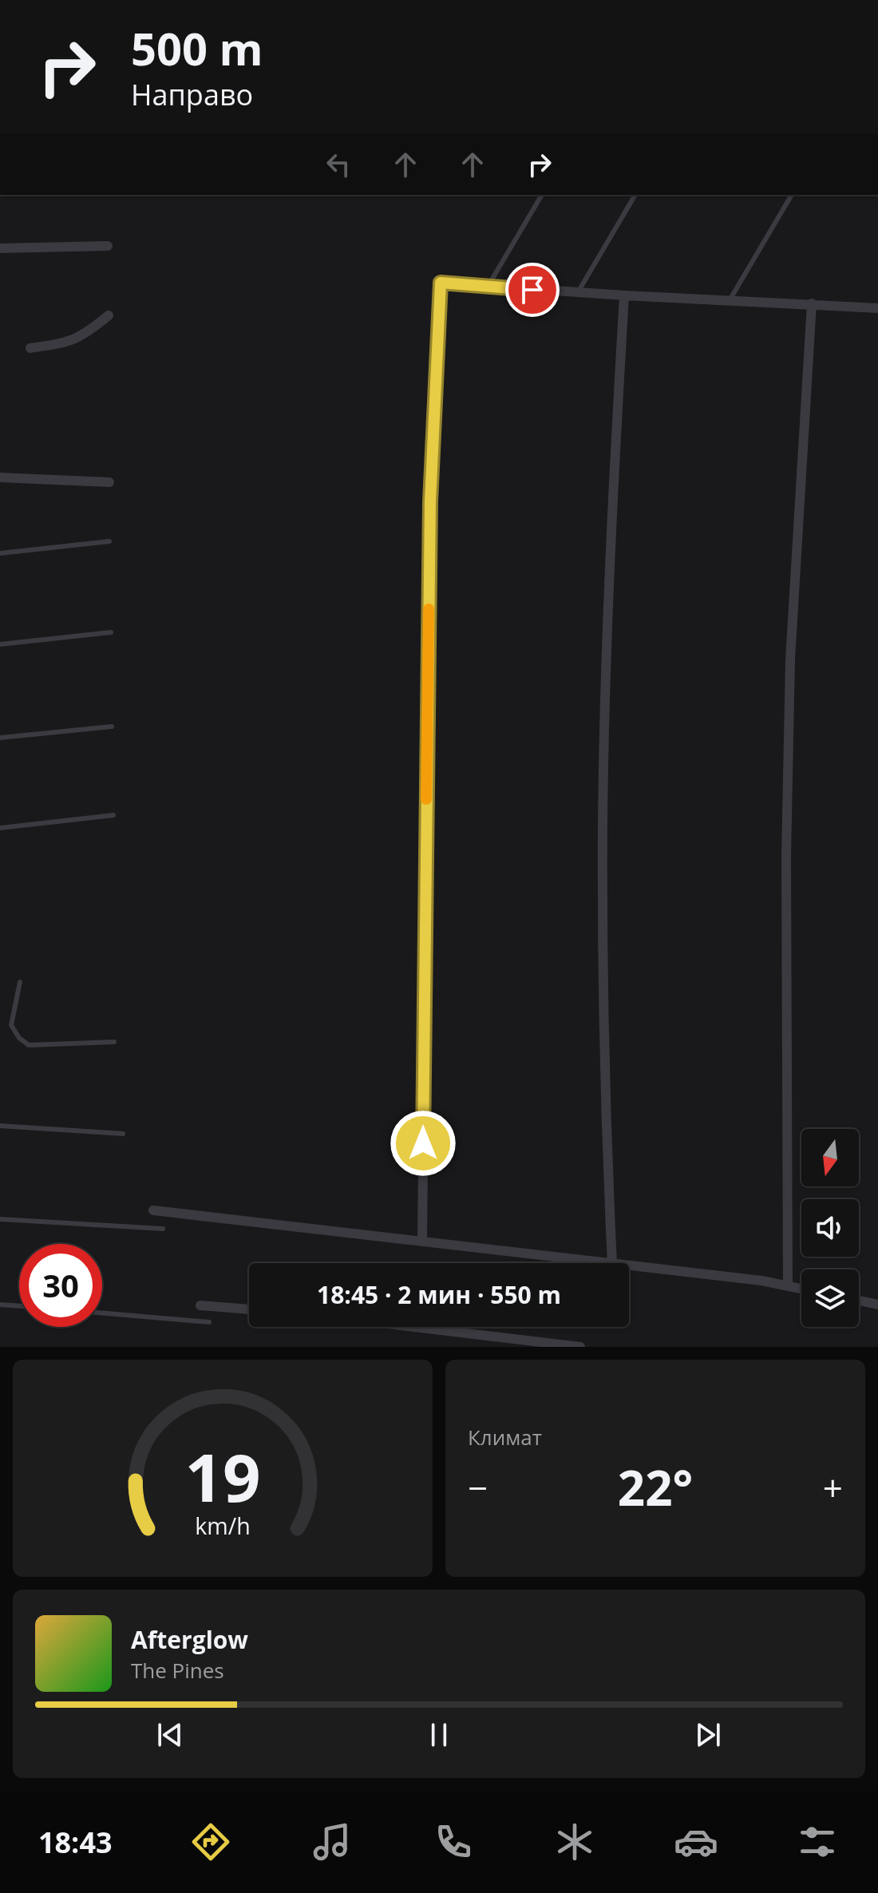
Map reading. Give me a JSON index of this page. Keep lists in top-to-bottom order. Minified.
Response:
{"north":"bottom","page":{"turn":["500 m","Направо"],"limit":"30","trip":"18:45 · 2 мин · 550 m","tile":"Климат","heat":["−","22°","+"],"song":["Afterglow","The Pines"],"tabs":"18:43","gauge":["19","km/h"]}}
